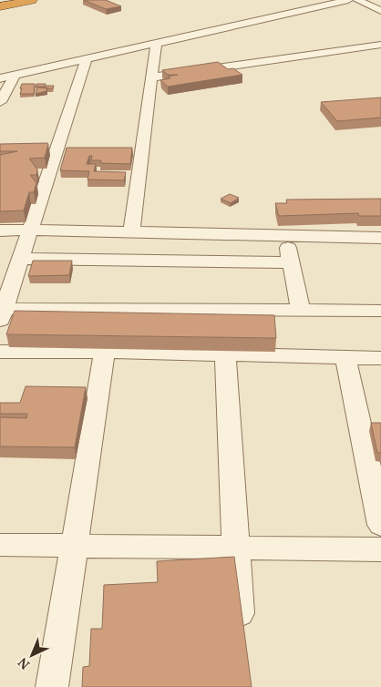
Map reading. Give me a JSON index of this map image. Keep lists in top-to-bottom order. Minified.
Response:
{"north":"bottom left"}
